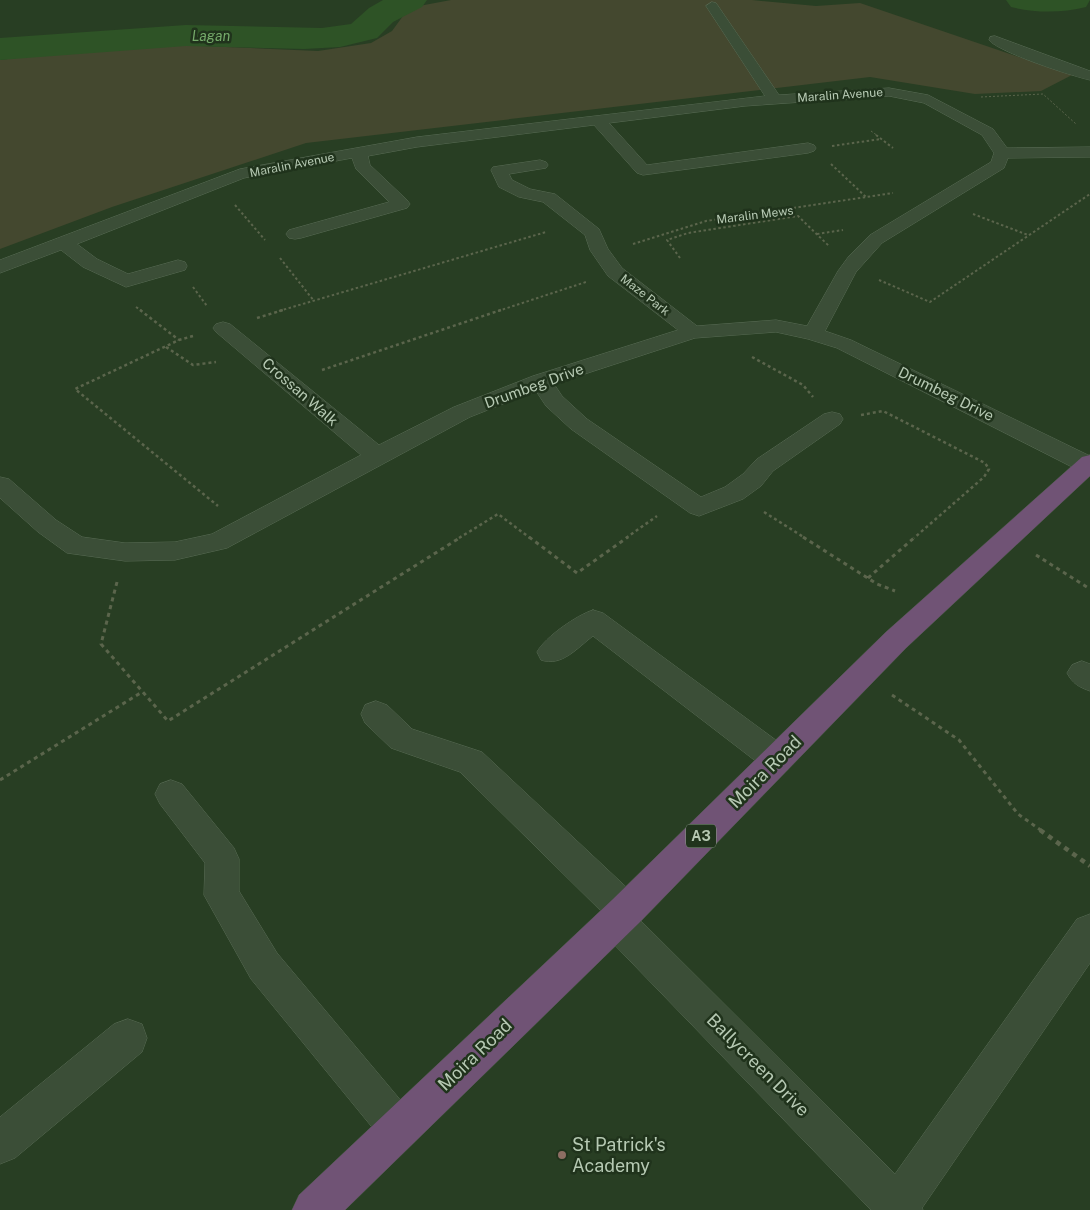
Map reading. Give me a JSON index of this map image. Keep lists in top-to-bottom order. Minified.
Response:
{"streets":{"highway":["Moira Road","A3"],"street":["Maralin Avenue","Maze Park","Drumbeg Drive","Crossan Walk","Ballycreen Drive"],"path":["Maralin Mews"]},"crossings":[["Maze Park","Drumbeg Drive"],["Drumbeg Drive","Crossan Walk"],["Drumbeg Drive","Moira Road"],["Moira Road","Ballycreen Drive"]],"water":["Lagan"],"places":["St Patrick's Academy"]}
